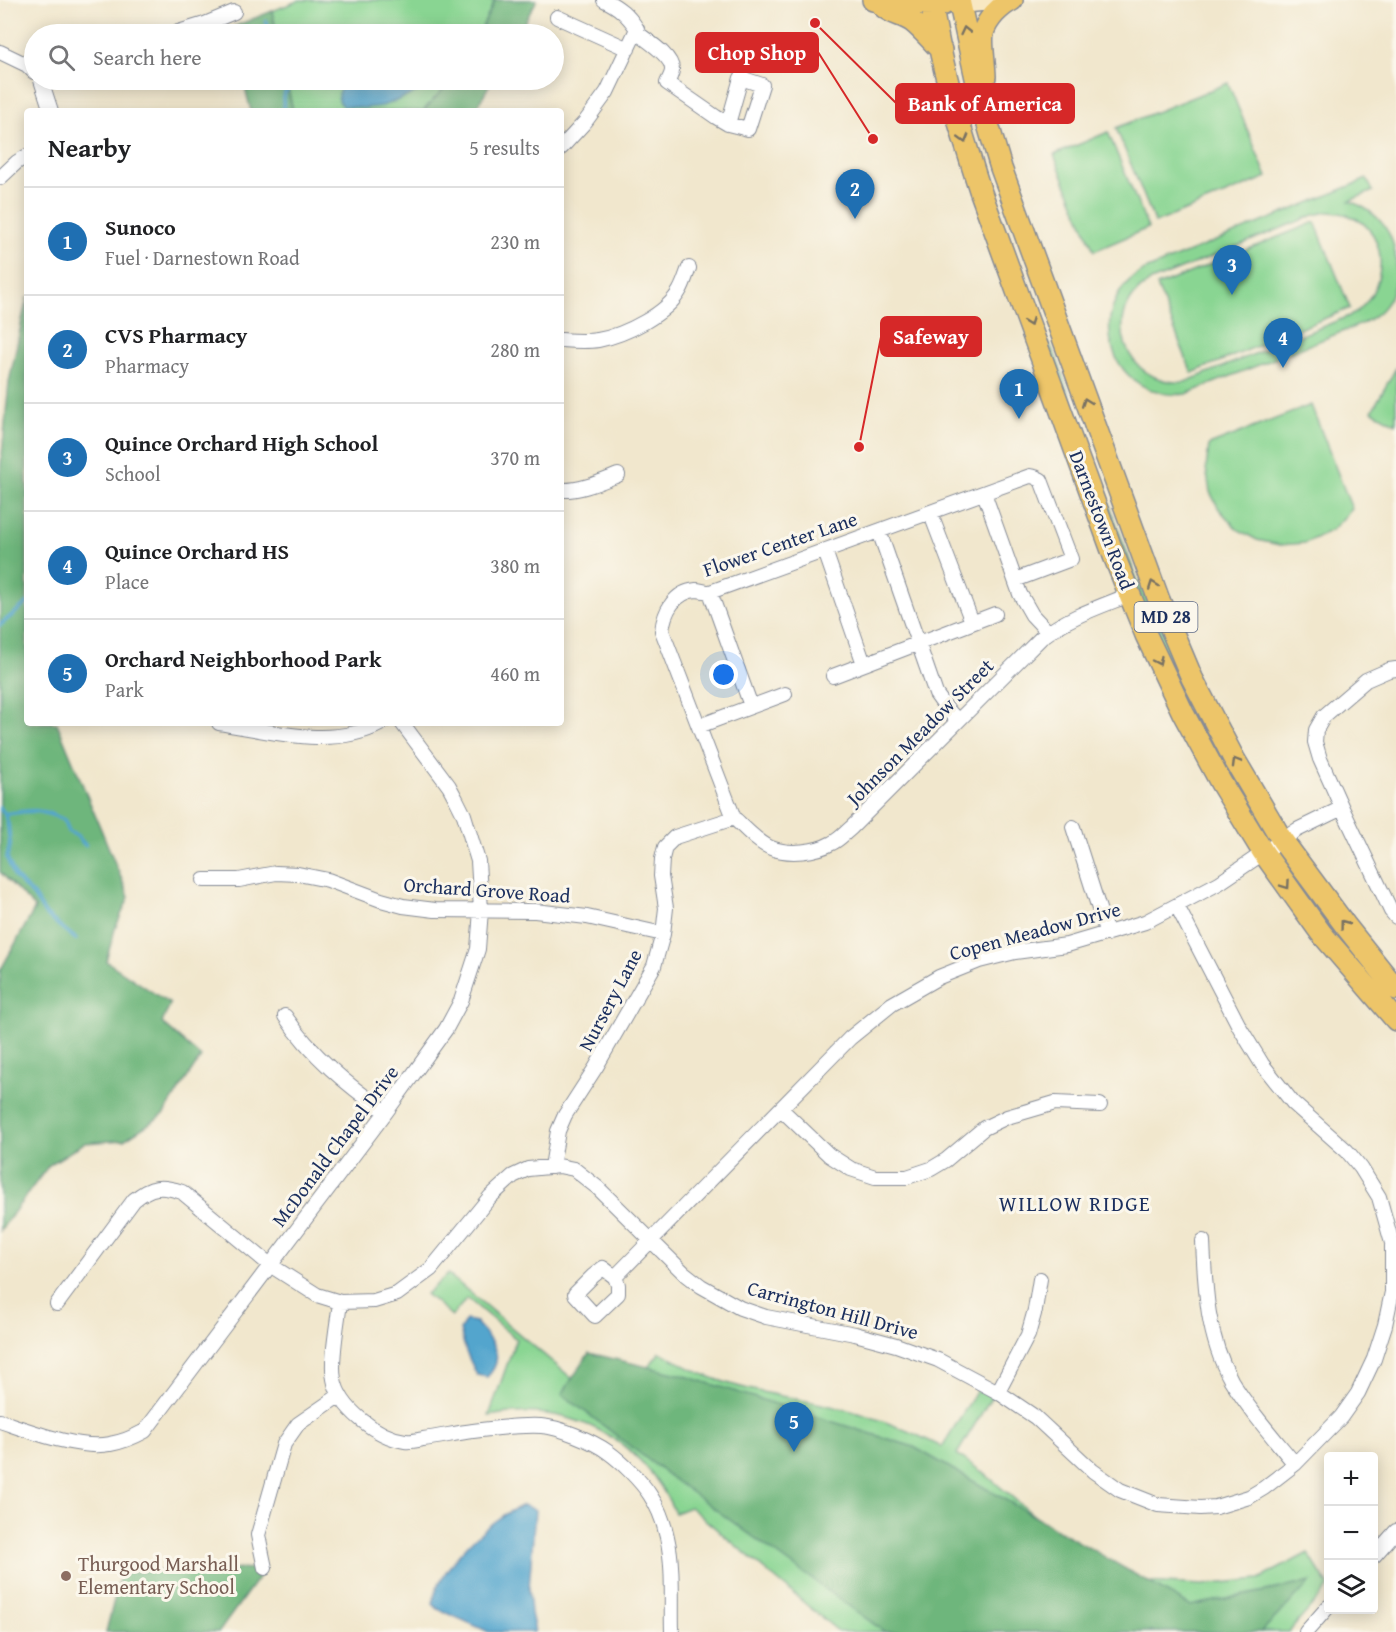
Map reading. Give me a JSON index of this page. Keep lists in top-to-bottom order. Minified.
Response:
{"streets":{"main road":["Darnestown Road","MD 28"],"street":["Flower Center Lane","Johnson Meadow Street","Orchard Grove Road","Copen Meadow Drive","Nursery Lane","McDonald Chapel Drive","Carrington Hill Drive"]},"crossings":[["Darnestown Road","Johnson Meadow Street"],["Darnestown Road","Copen Meadow Drive"],["Flower Center Lane","Johnson Meadow Street"],["Flower Center Lane","Nursery Lane"],["Johnson Meadow Street","Nursery Lane"],["Orchard Grove Road","Nursery Lane"],["Orchard Grove Road","McDonald Chapel Drive"],["Copen Meadow Drive","Carrington Hill Drive"],["Nursery Lane","Carrington Hill Drive"],["McDonald Chapel Drive","Carrington Hill Drive"]],"districts":["WILLOW RIDGE"],"places":["Bank of America","Chop Shop","Safeway","Thurgood Marshall Elementary School"],"page":{"search":"Search here","heading":["Nearby","5 results"],"pins":["2","3","4","1","5"],"list":[{"mark":"1","name":"Sunoco","note":"Fuel · Darnestown Road","value":"230 m"},{"mark":"2","name":"CVS Pharmacy","note":"Pharmacy","value":"280 m"},{"mark":"3","name":"Quince Orchard High School","note":"School","value":"370 m"},{"mark":"4","name":"Quince Orchard HS","note":"Place","value":"380 m"},{"mark":"5","name":"Orchard Neighborhood Park","note":"Park","value":"460 m"}],"map_buttons":["+","−"]}}
